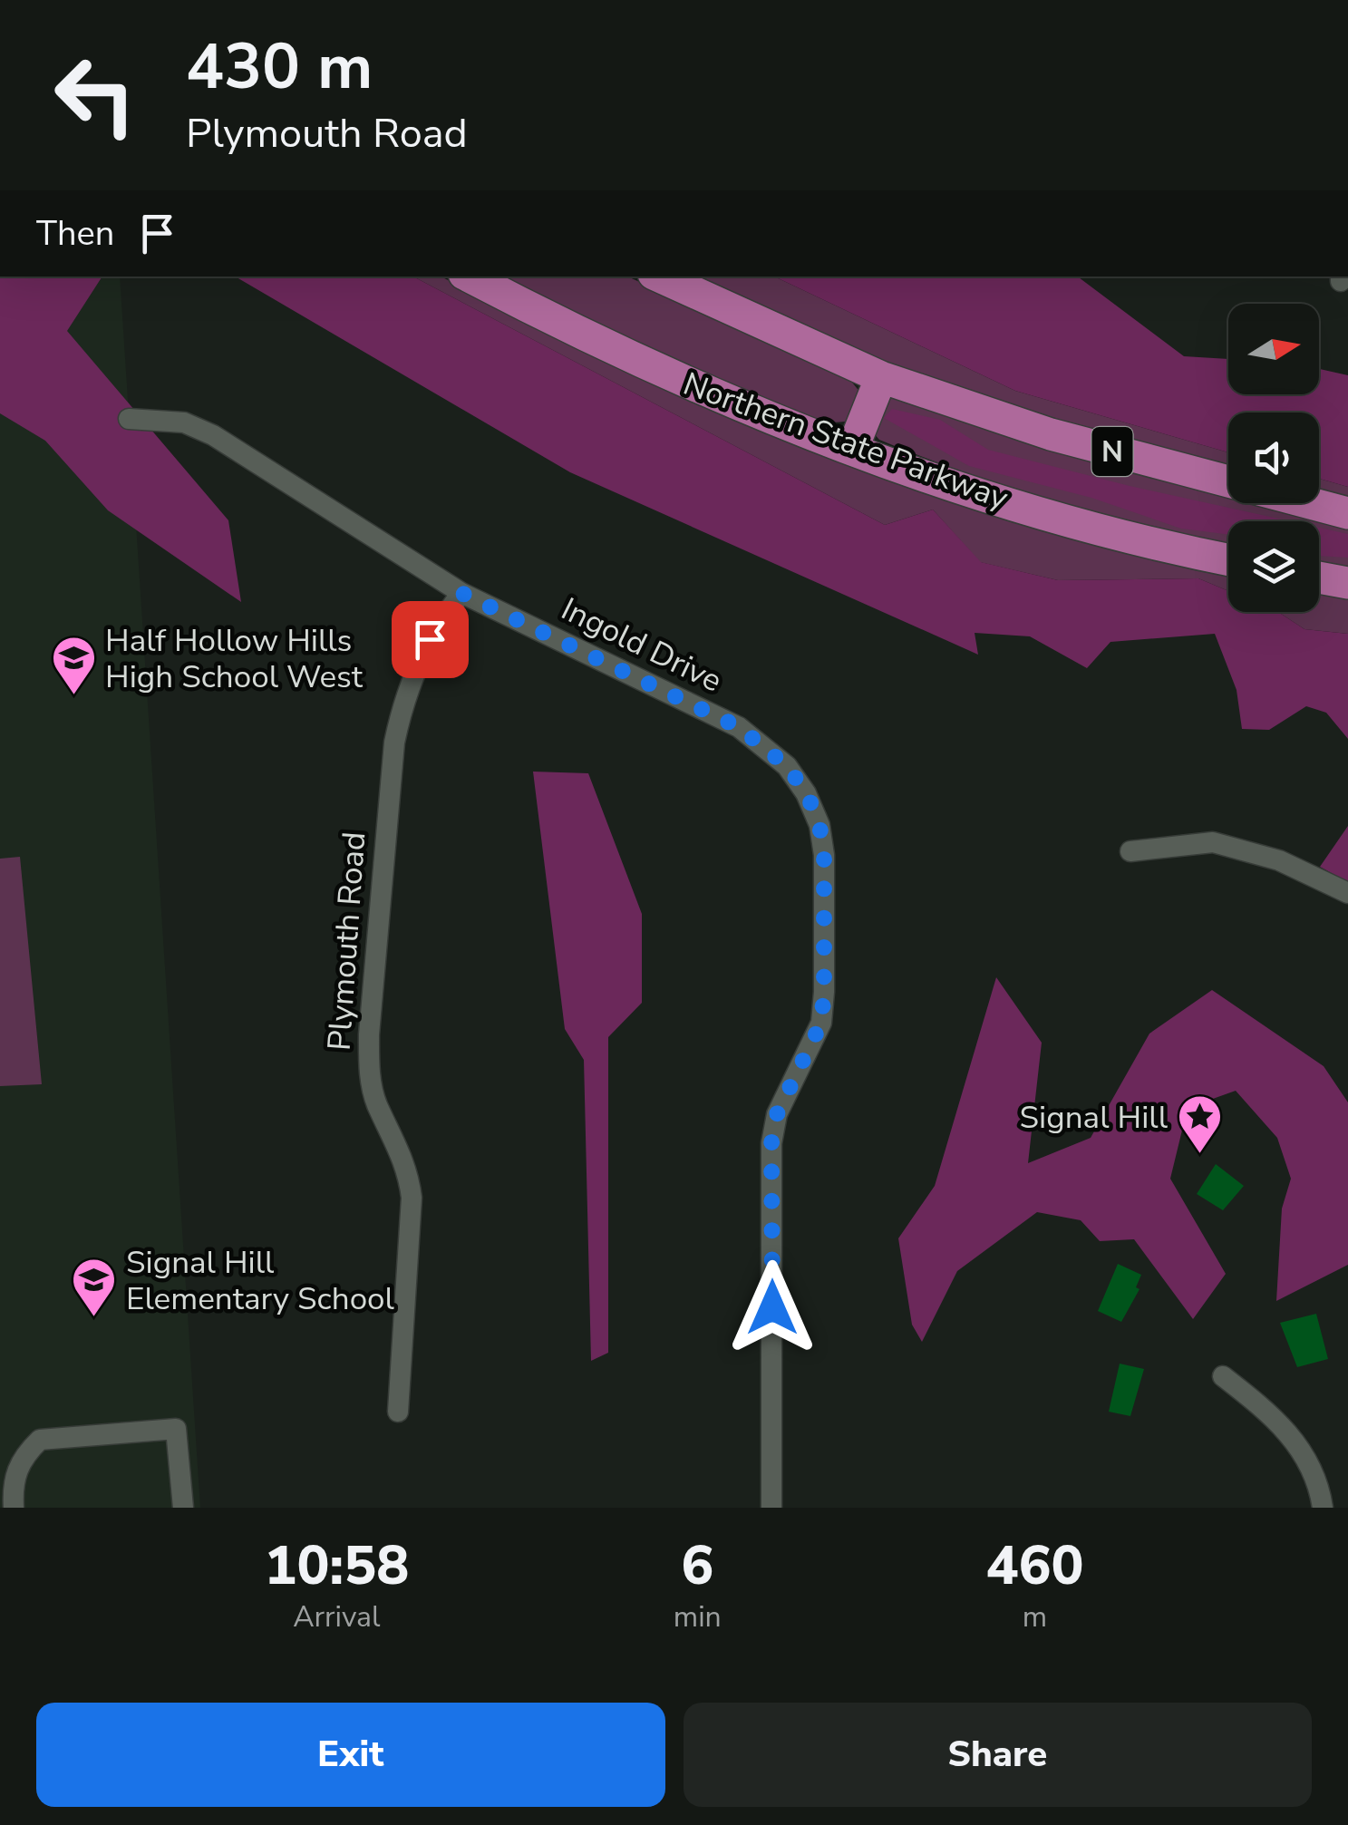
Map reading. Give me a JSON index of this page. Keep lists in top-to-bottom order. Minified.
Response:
{"streets":{"highway":["Northern State Parkway","N"],"street":["Ingold Drive","Plymouth Road"]},"crossings":[["Ingold Drive","Plymouth Road"]],"places":{"school or university":["Half Hollow Hills High School West","Signal Hill Elementary School"],"place":["Signal Hill"]},"north":"right","page":{"turn":["430 m","Plymouth Road"],"then":"Then","eta":["10:58","Arrival","6","min","460","m"],"buttons":["Exit","Share"]}}
